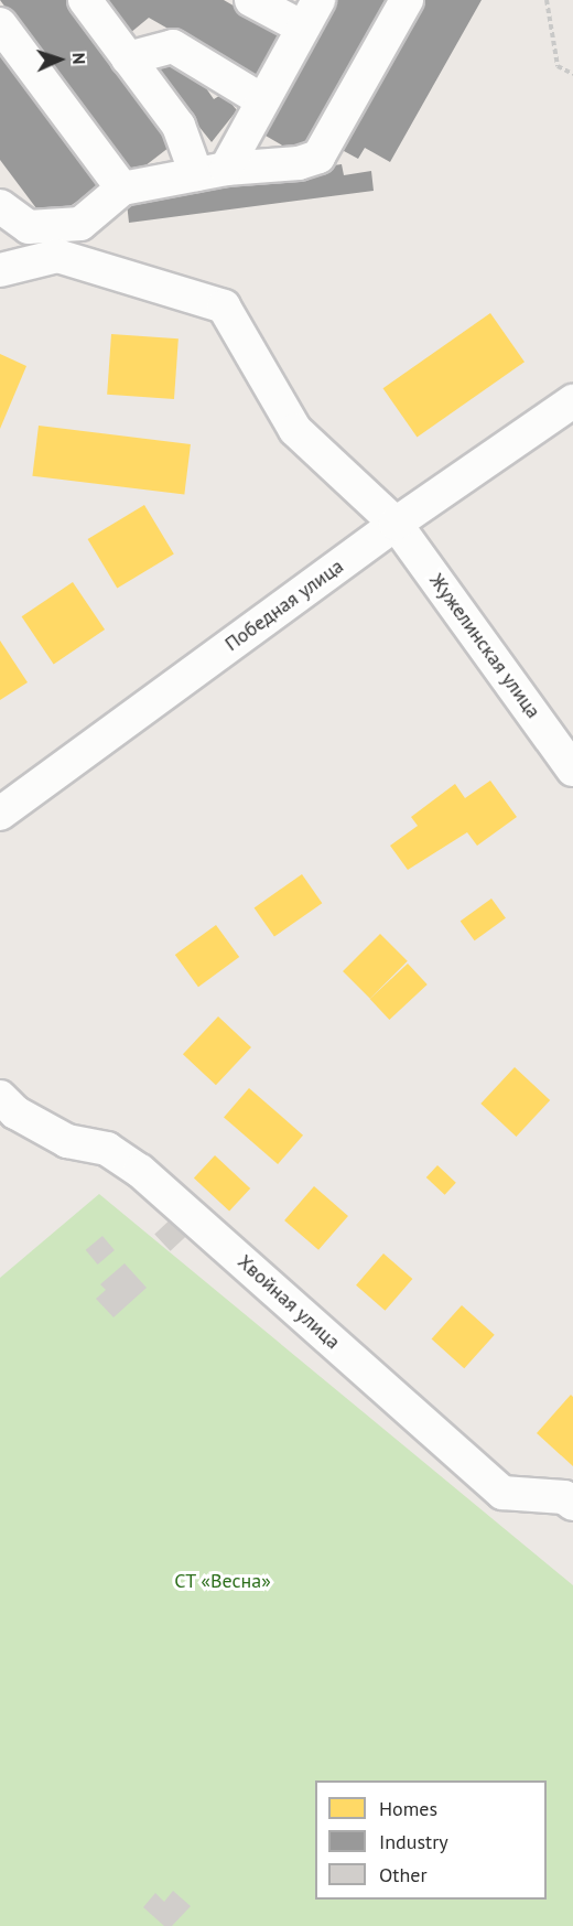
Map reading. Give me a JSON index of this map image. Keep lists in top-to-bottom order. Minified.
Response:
{"streets":{"street":["Победная улица","Жужелинская улица","Хвойная улица"]},"crossings":[["Победная улица","Жужелинская улица"]],"parks":["СТ «Весна»"],"legend":["Homes","Industry","Other"],"north":"right"}
